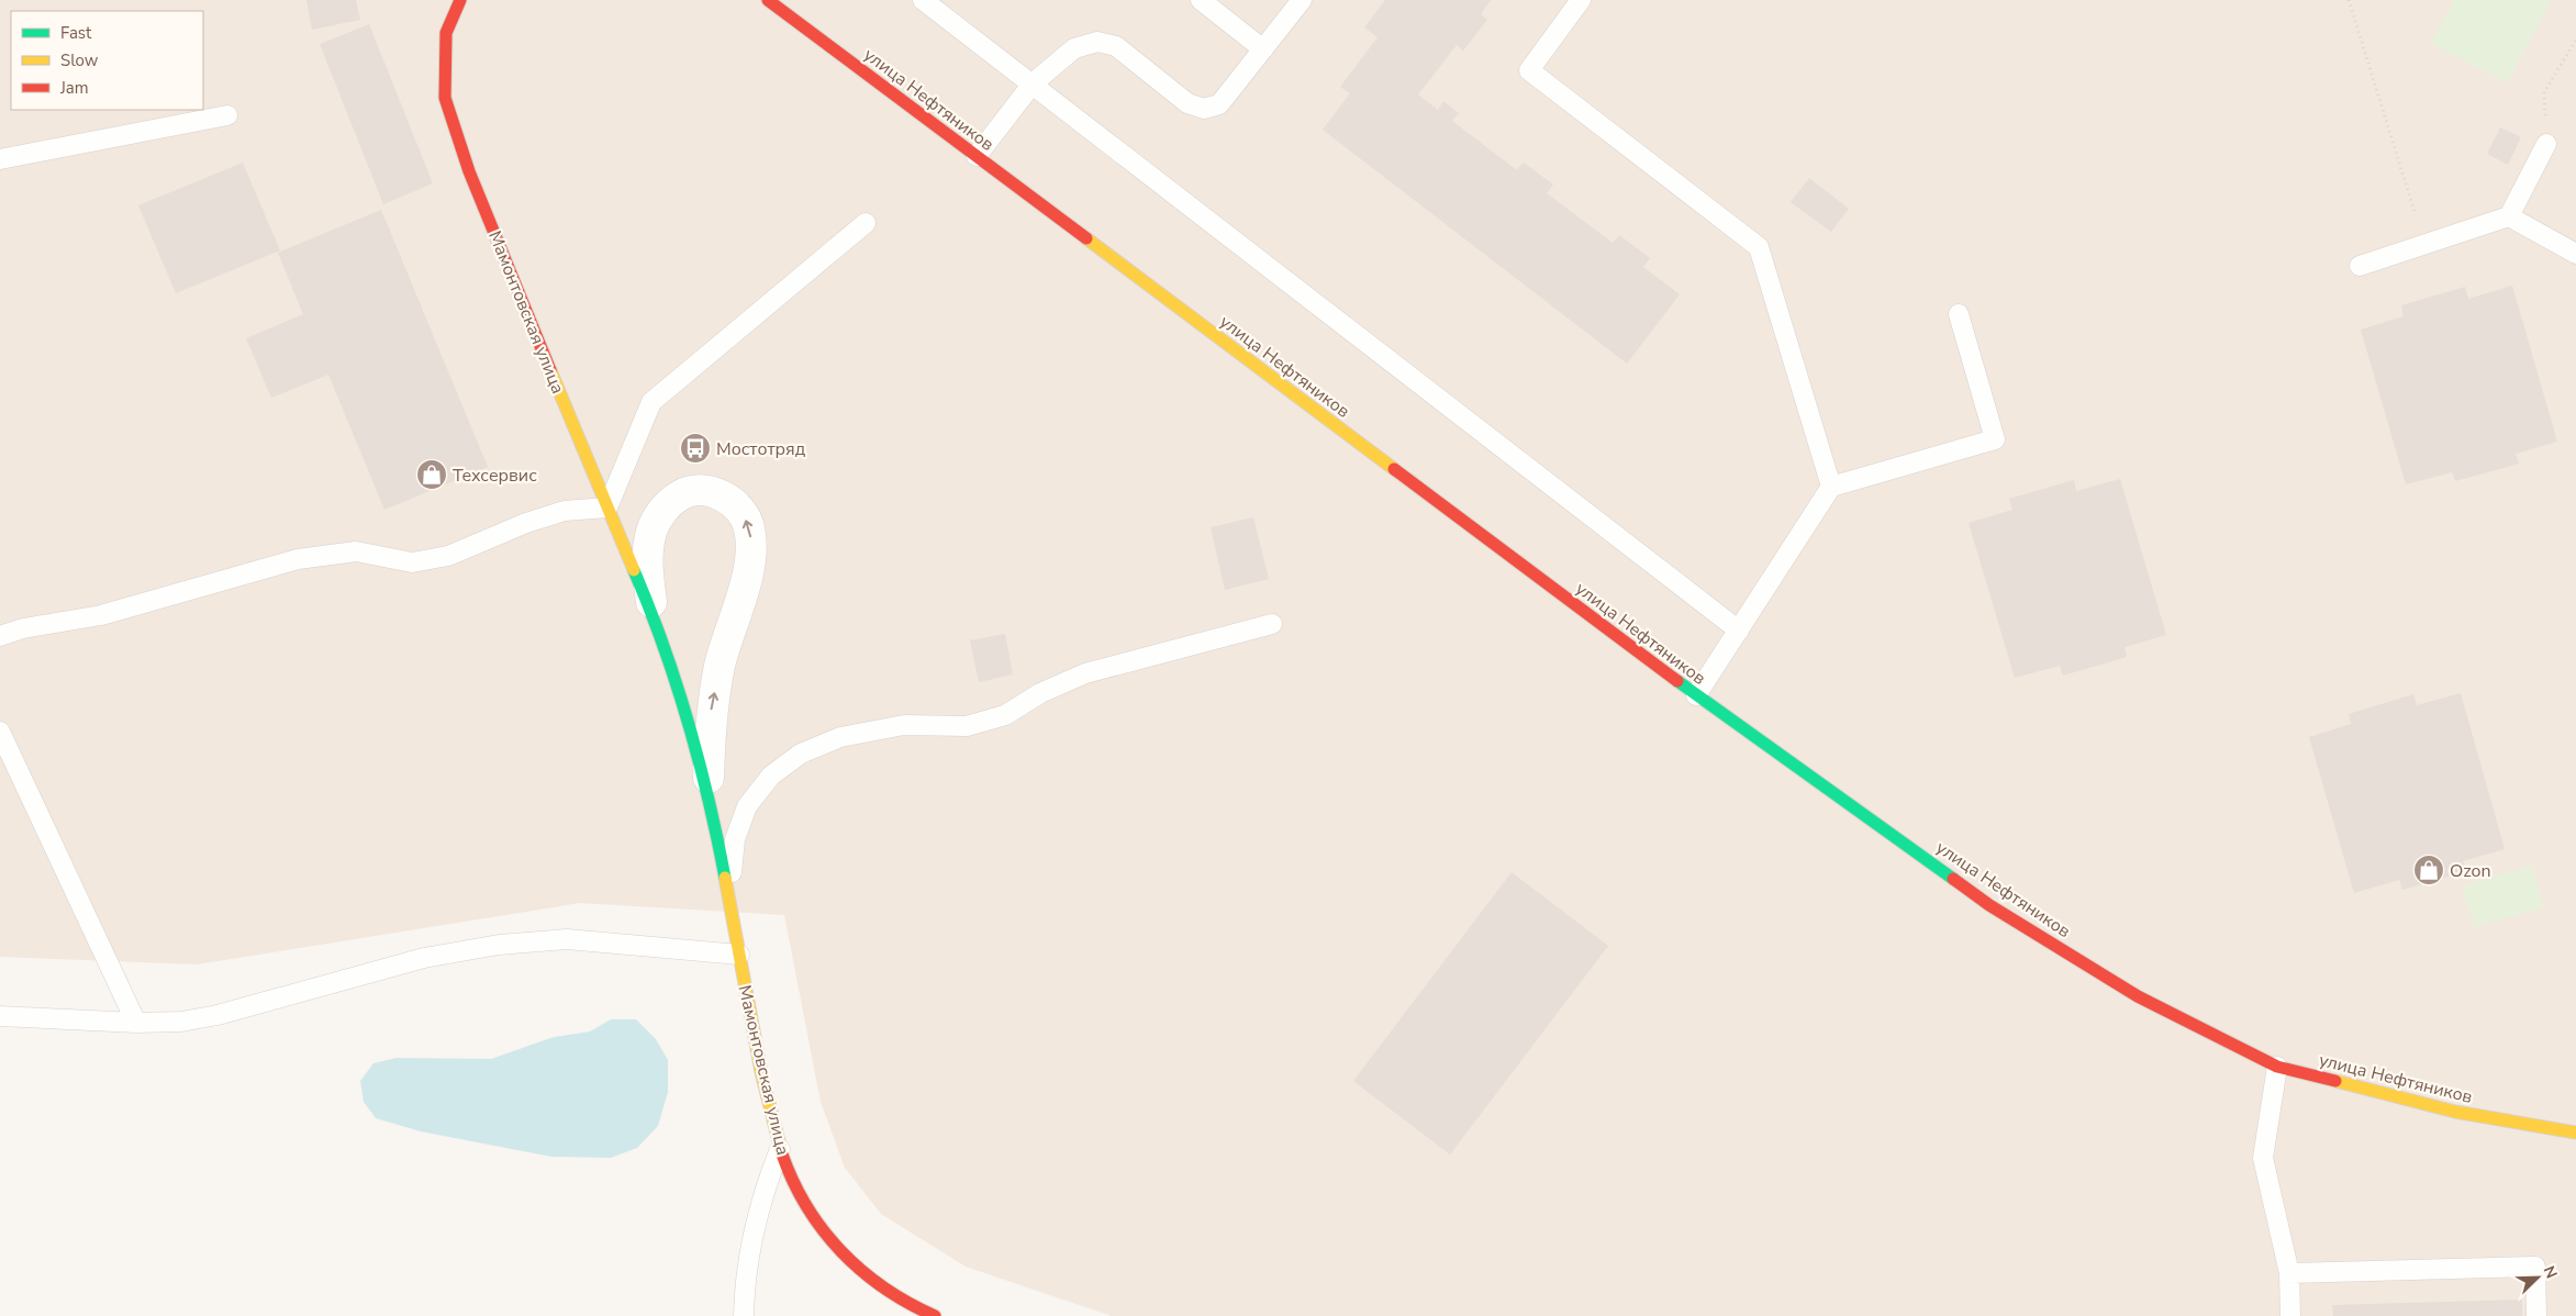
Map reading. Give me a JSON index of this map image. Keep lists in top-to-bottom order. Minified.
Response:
{"streets":{"street":["улица Нефтяников","Мамонтовская улица"]},"places":{"bus stop":["Мостотряд"],"shop":["Техсервис","Ozon"]},"legend":["Fast","Slow","Jam"],"north":"top right"}
